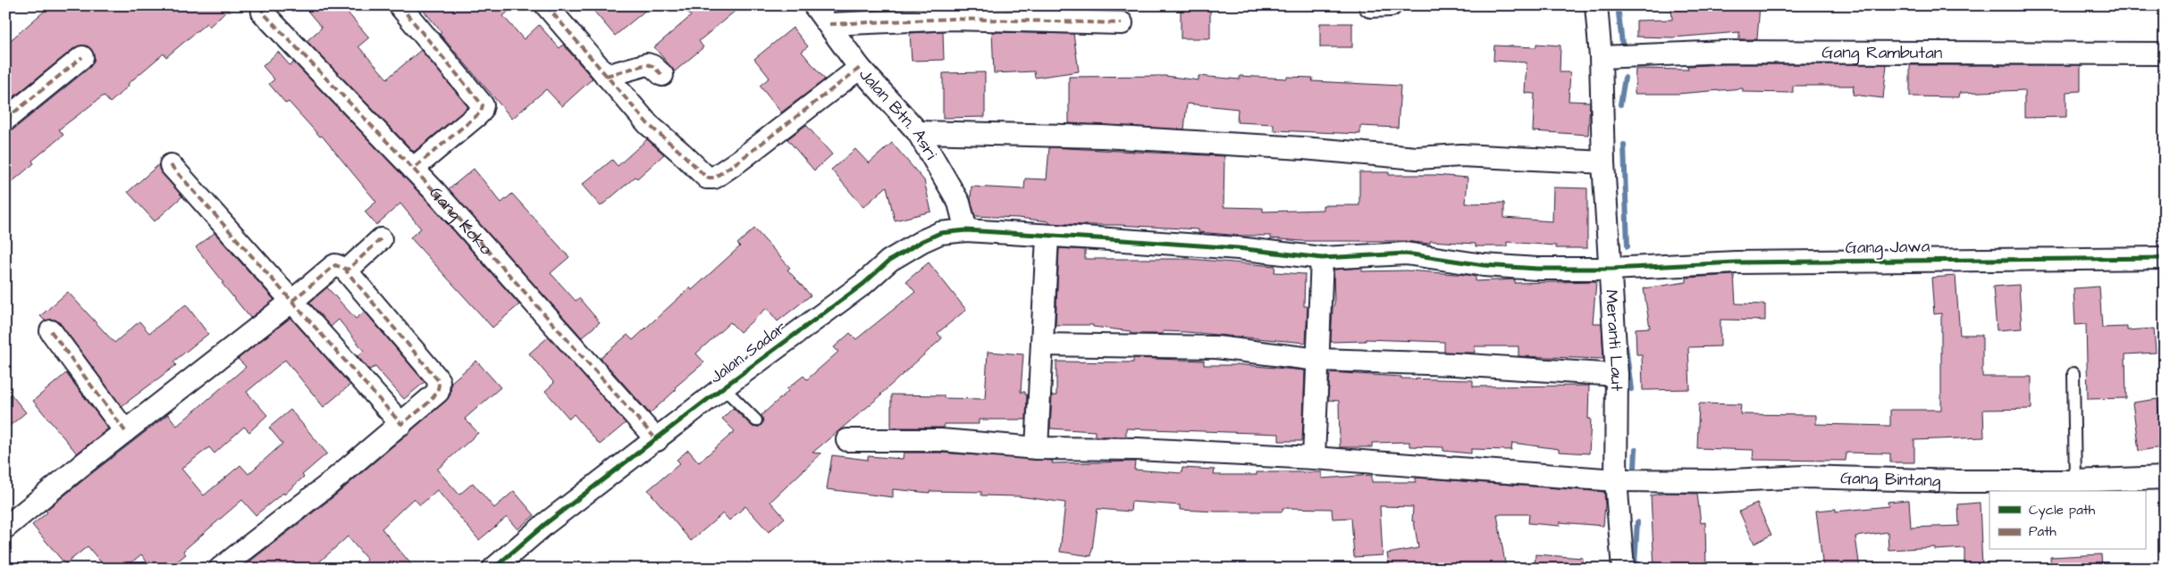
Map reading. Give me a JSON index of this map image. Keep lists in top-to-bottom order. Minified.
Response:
{"streets":{"street":["Gang Rambutan","Jalan Btn. Asri","Gang Koko","Gang Jawa","Meranti Laut","Jalan Sadar","Gang Bintang"]},"crossings":[["Gang Rambutan","Meranti Laut"],["Jalan Btn. Asri","Jalan Sadar"],["Gang Koko","Jalan Sadar"],["Gang Jawa","Meranti Laut"],["Gang Jawa","Jalan Sadar"],["Meranti Laut","Gang Bintang"]],"legend":["Cycle path","Path"]}
